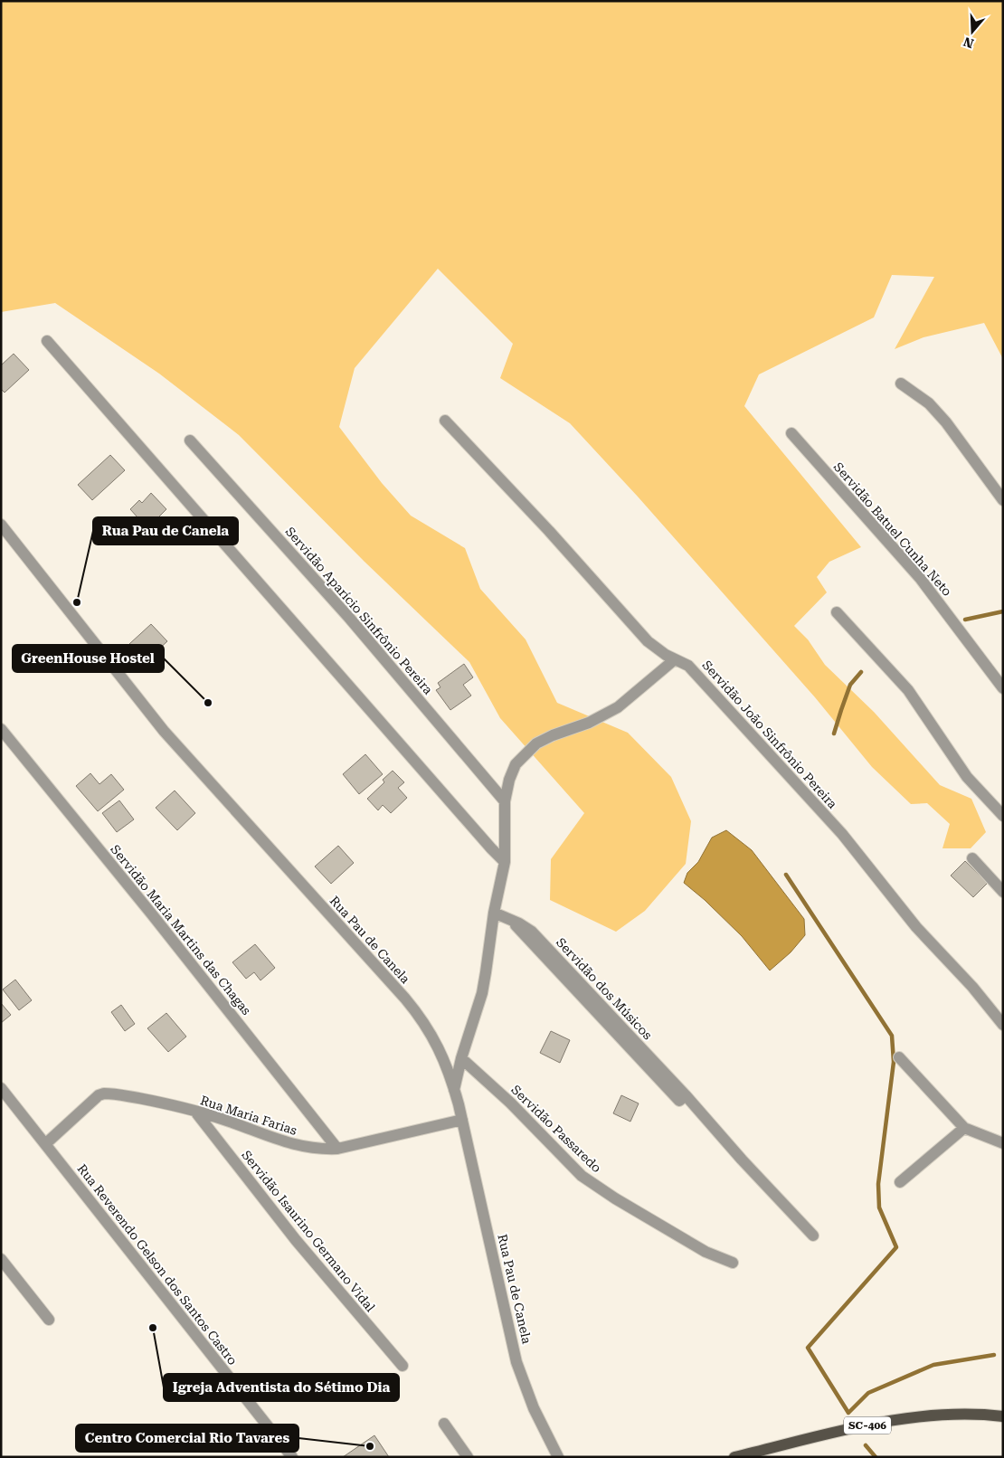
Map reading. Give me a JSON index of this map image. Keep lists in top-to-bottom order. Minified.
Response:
{"streets":{"main road":["SC-406"],"street":["Servidão Batuel Cunha Neto","Servidão Aparício Sinfrônio Pereira","Servidão João Sinfrônio Pereira","Servidão Maria Martins das Chagas","Rua Pau de Canela","Servidão dos Músicos","Rua Maria Farias","Servidão Passaredo","Servidão Isaurino Germano Vidal","Rua Reverendo Gelson dos Santos Castro"]},"crossings":[["Servidão Maria Martins das Chagas","Rua Maria Farias"],["Rua Pau de Canela","Rua Maria Farias"],["Rua Maria Farias","Servidão Isaurino Germano Vidal"],["Rua Maria Farias","Rua Reverendo Gelson dos Santos Castro"]],"places":["Rua Pau de Canela","GreenHouse Hostel","Igreja Adventista do Sétimo Dia","Centro Comercial Rio Tavares"],"north":"bottom"}
